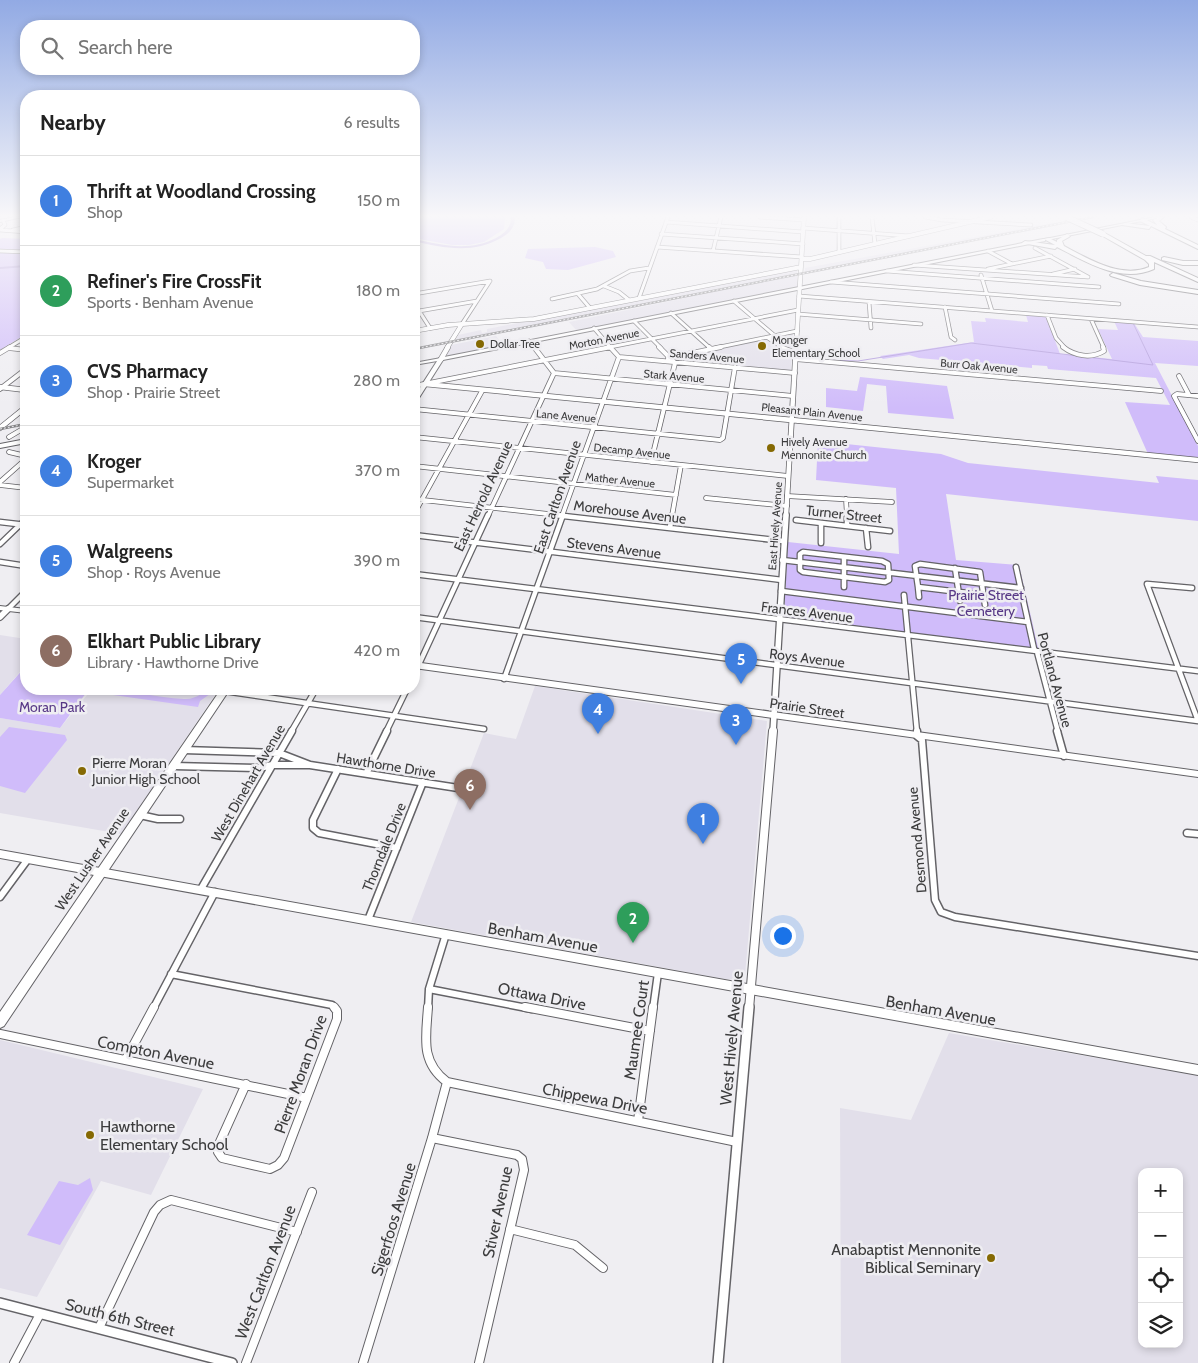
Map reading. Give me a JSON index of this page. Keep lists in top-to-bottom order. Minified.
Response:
{"streets":{"main road":["Prairie Street","West Lusher Avenue","Benham Avenue"],"street":["Morton Avenue","Sanders Avenue","Burr Oak Avenue","Stark Avenue","Pleasant Plain Avenue","Lane Avenue","Decamp Avenue","Mather Avenue","East Herrold Avenue","East Carlton Avenue","Morehouse Avenue","Turner Street","East Hively Avenue","Stevens Avenue","Frances Avenue","Roys Avenue","Portland Avenue","Hawthorne Drive","West Dinehart Avenue","Desmond Avenue","Thorndale Drive","Ottawa Drive","Maumee Court","West Hively Avenue","Compton Avenue","Pierre Moran Drive","Chippewa Drive","Stiver Avenue","Sigerfoos Avenue","West Carlton Avenue","South 6th Street"]},"crossings":[["Morton Avenue","Pleasant Plain Avenue"],["Morton Avenue","East Hively Avenue"],["Sanders Avenue","East Carlton Avenue"],["Sanders Avenue","East Hively Avenue"],["Burr Oak Avenue","East Hively Avenue"],["Stark Avenue","East Herrold Avenue"],["Stark Avenue","East Carlton Avenue"],["Stark Avenue","East Hively Avenue"],["Pleasant Plain Avenue","Lane Avenue"],["Pleasant Plain Avenue","East Herrold Avenue"],["Pleasant Plain Avenue","East Carlton Avenue"],["Pleasant Plain Avenue","East Hively Avenue"],["Lane Avenue","East Herrold Avenue"],["Lane Avenue","East Carlton Avenue"],["Decamp Avenue","East Herrold Avenue"],["Decamp Avenue","East Carlton Avenue"],["Decamp Avenue","East Hively Avenue"],["Mather Avenue","East Herrold Avenue"],["Mather Avenue","East Carlton Avenue"],["East Herrold Avenue","Morehouse Avenue"],["East Herrold Avenue","Stevens Avenue"],["East Herrold Avenue","Frances Avenue"],["East Herrold Avenue","Roys Avenue"],["East Carlton Avenue","Morehouse Avenue"],["East Carlton Avenue","Stevens Avenue"],["East Carlton Avenue","Frances Avenue"],["East Carlton Avenue","Roys Avenue"],["East Carlton Avenue","Prairie Street"],["Morehouse Avenue","East Hively Avenue"],["East Hively Avenue","Stevens Avenue"],["East Hively Avenue","Frances Avenue"],["East Hively Avenue","Roys Avenue"],["East Hively Avenue","Prairie Street"],["East Hively Avenue","West Hively Avenue"],["Frances Avenue","Portland Avenue"],["Frances Avenue","Desmond Avenue"],["Roys Avenue","Portland Avenue"],["Roys Avenue","Desmond Avenue"],["Portland Avenue","Prairie Street"],["Prairie Street","Desmond Avenue"],["Prairie Street","West Hively Avenue"],["Hawthorne Drive","West Dinehart Avenue"],["Hawthorne Drive","Thorndale Drive"],["Hawthorne Drive","West Lusher Avenue"],["West Dinehart Avenue","Benham Avenue"],["Thorndale Drive","Benham Avenue"],["West Lusher Avenue","Benham Avenue"],["Benham Avenue","Maumee Court"],["Benham Avenue","West Hively Avenue"],["Ottawa Drive","Maumee Court"],["Maumee Court","Chippewa Drive"],["West Hively Avenue","Chippewa Drive"],["Compton Avenue","Pierre Moran Drive"],["Chippewa Drive","Sigerfoos Avenue"],["Stiver Avenue","Sigerfoos Avenue"]],"parks":["Prairie Street Cemetery","Moran Park"],"places":["Dollar Tree","Monger Elementary School","Hively Avenue Mennonite Church","Pierre Moran Junior High School","Hawthorne Elementary School","Anabaptist Mennonite Biblical Seminary"],"page":{"search":"Search here","heading":["Nearby","6 results"],"list":[{"mark":"1","name":"Thrift at Woodland Crossing","note":"Shop","value":"150 m"},{"mark":"2","name":"Refiner's Fire CrossFit","note":"Sports · Benham Avenue","value":"180 m"},{"mark":"3","name":"CVS Pharmacy","note":"Shop · Prairie Street","value":"280 m"},{"mark":"4","name":"Kroger","note":"Supermarket","value":"370 m"},{"mark":"5","name":"Walgreens","note":"Shop · Roys Avenue","value":"390 m"},{"mark":"6","name":"Elkhart Public Library","note":"Library · Hawthorne Drive","value":"420 m"}],"pins":["5","4","3","6","1","2"],"map_buttons":["+","−"]}}
